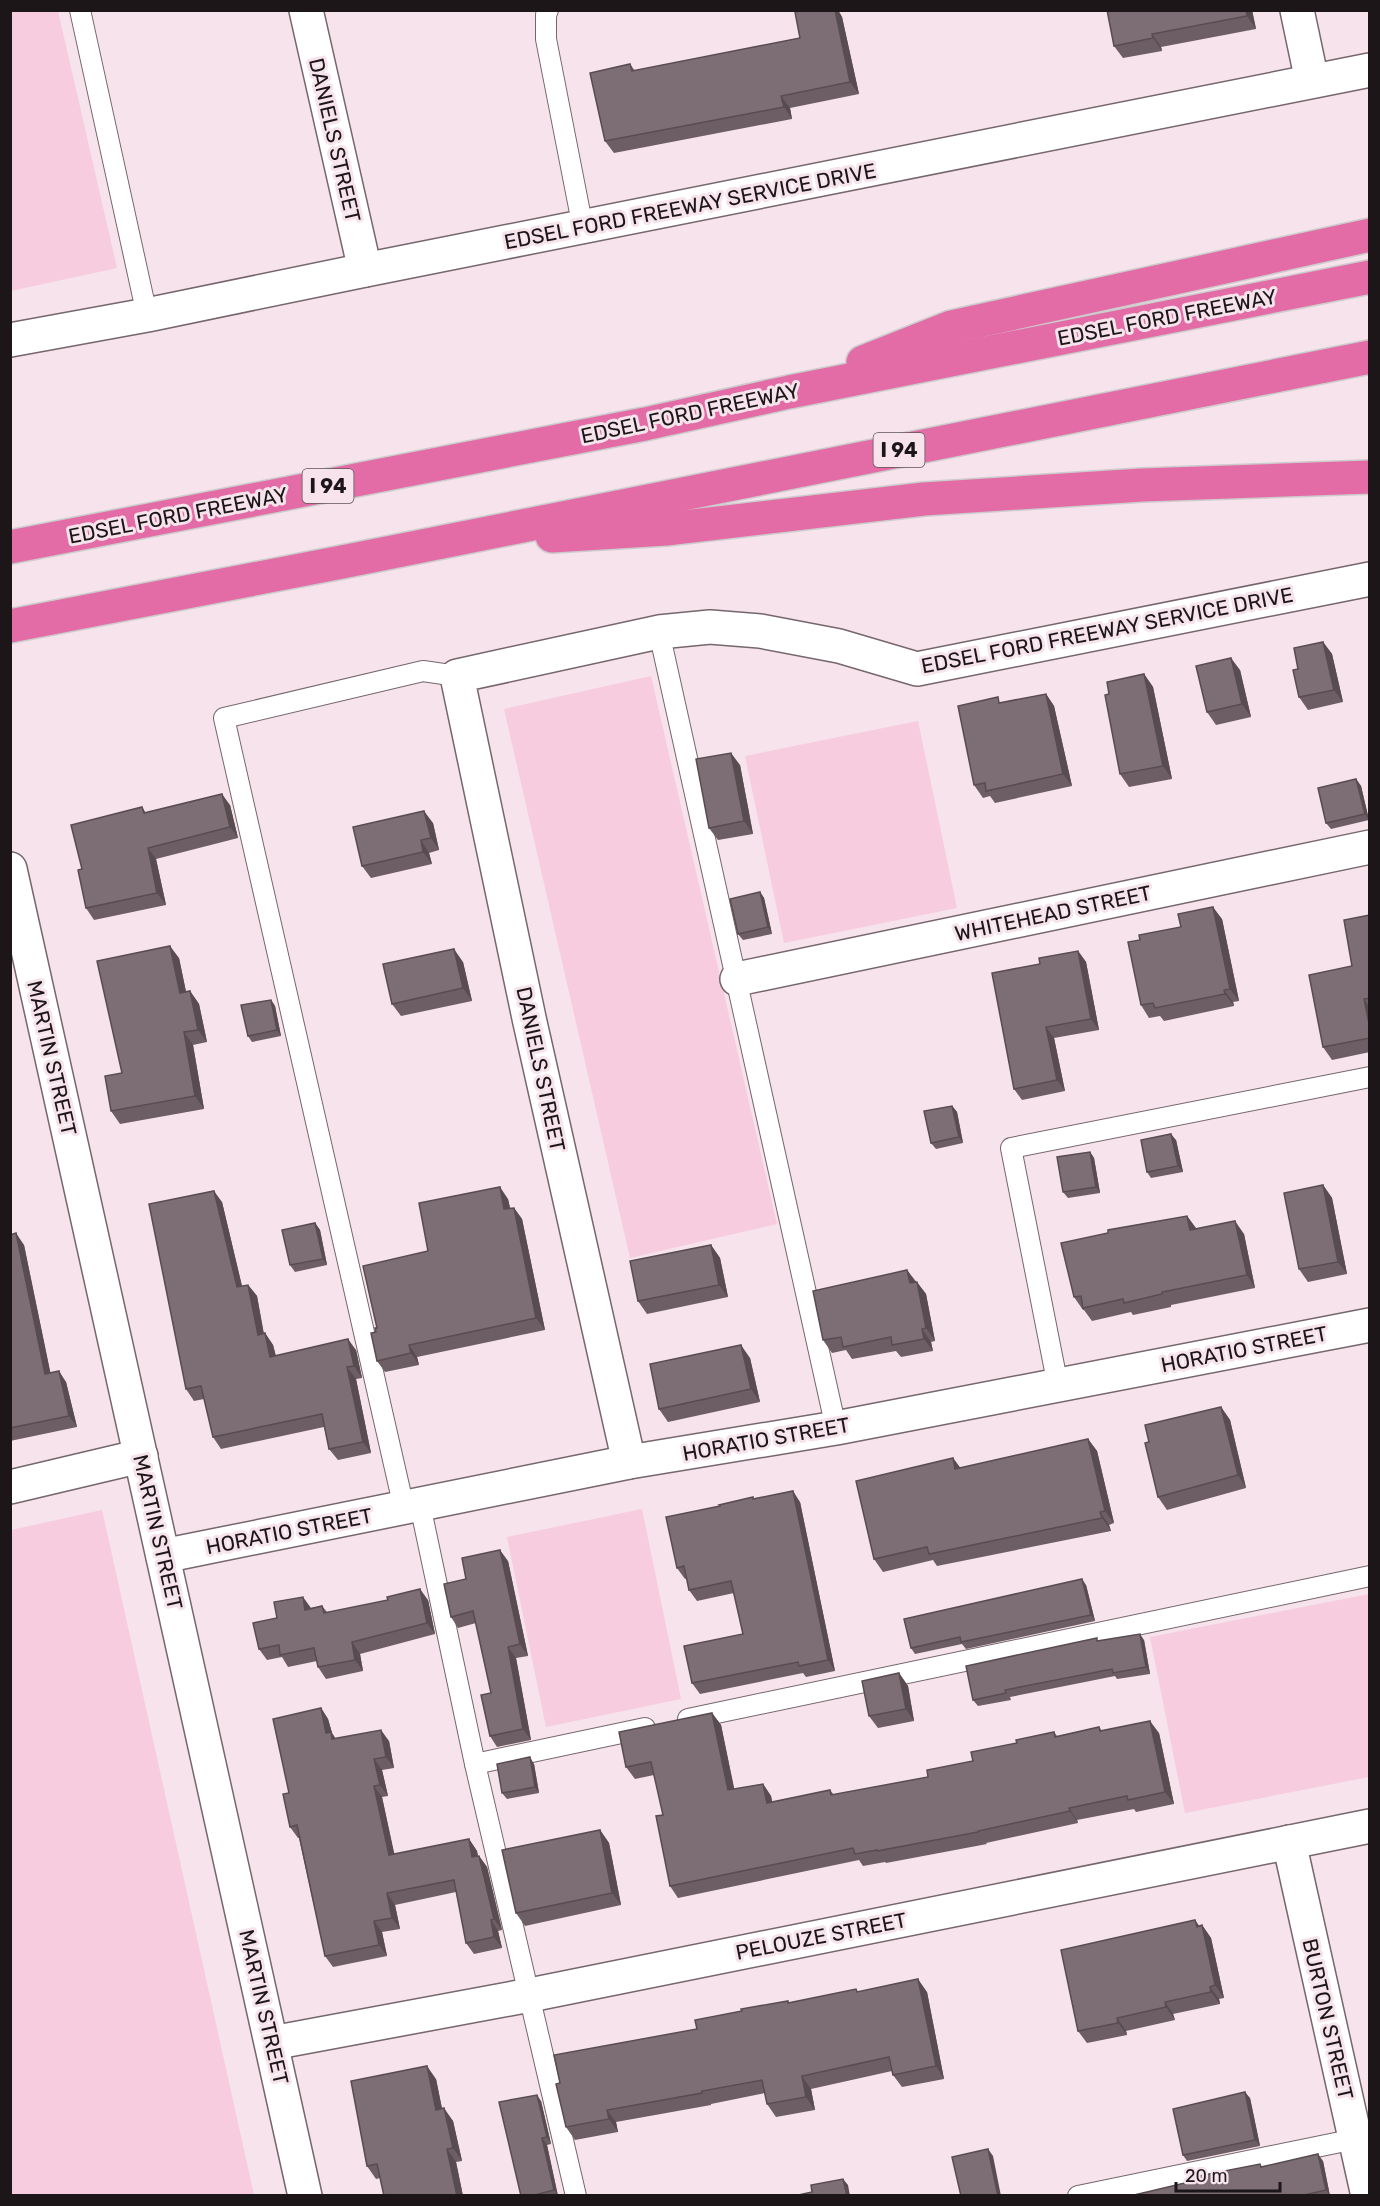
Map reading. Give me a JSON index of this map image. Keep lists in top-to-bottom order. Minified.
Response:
{"streets":{"highway":["EDSEL FORD FREEWAY","I 94"],"street":["DANIELS STREET","EDSEL FORD FREEWAY SERVICE DRIVE","WHITEHEAD STREET","MARTIN STREET","HORATIO STREET","PELOUZE STREET","BURTON STREET"]},"crossings":[["DANIELS STREET","EDSEL FORD FREEWAY SERVICE DRIVE"],["DANIELS STREET","HORATIO STREET"],["MARTIN STREET","HORATIO STREET"],["MARTIN STREET","PELOUZE STREET"],["PELOUZE STREET","BURTON STREET"]],"scale_bar":"20 m"}
